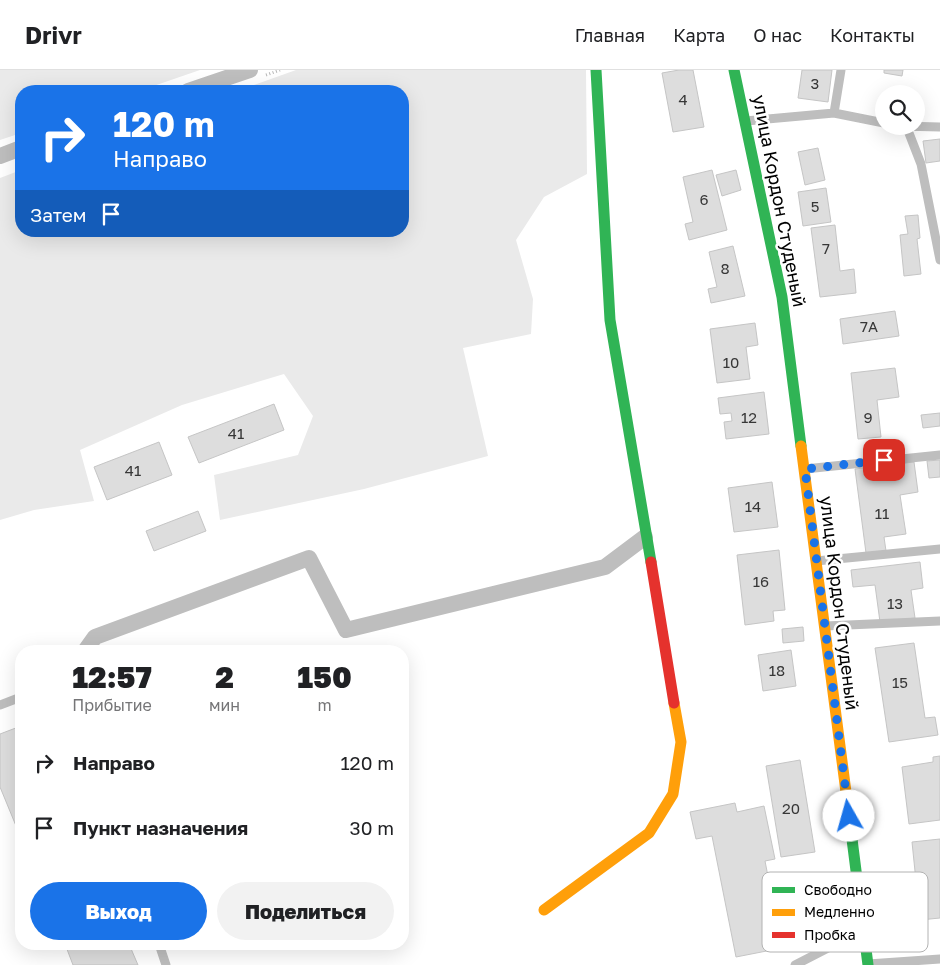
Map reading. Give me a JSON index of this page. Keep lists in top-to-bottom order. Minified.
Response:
{"streets":{"street":["улица Кордон Студеный"]},"house_numbers":["3","4","6","5","7","8","7А","10","12","9","41","41","14","11","16","13","18","15","20"],"legend":["Свободно","Медленно","Пробка"],"page":{"header":"Drivr","nav":["Главная","Карта","О нас","Контакты"],"turn":["120 m","Направо"],"then":"Затем","eta":["12:57","Прибытие","2","мин","150","m"],"list":[{"name":"Направо","value":"120 m"},{"name":"Пункт назначения","value":"30 m"}],"buttons":["Выход","Поделиться"]}}
